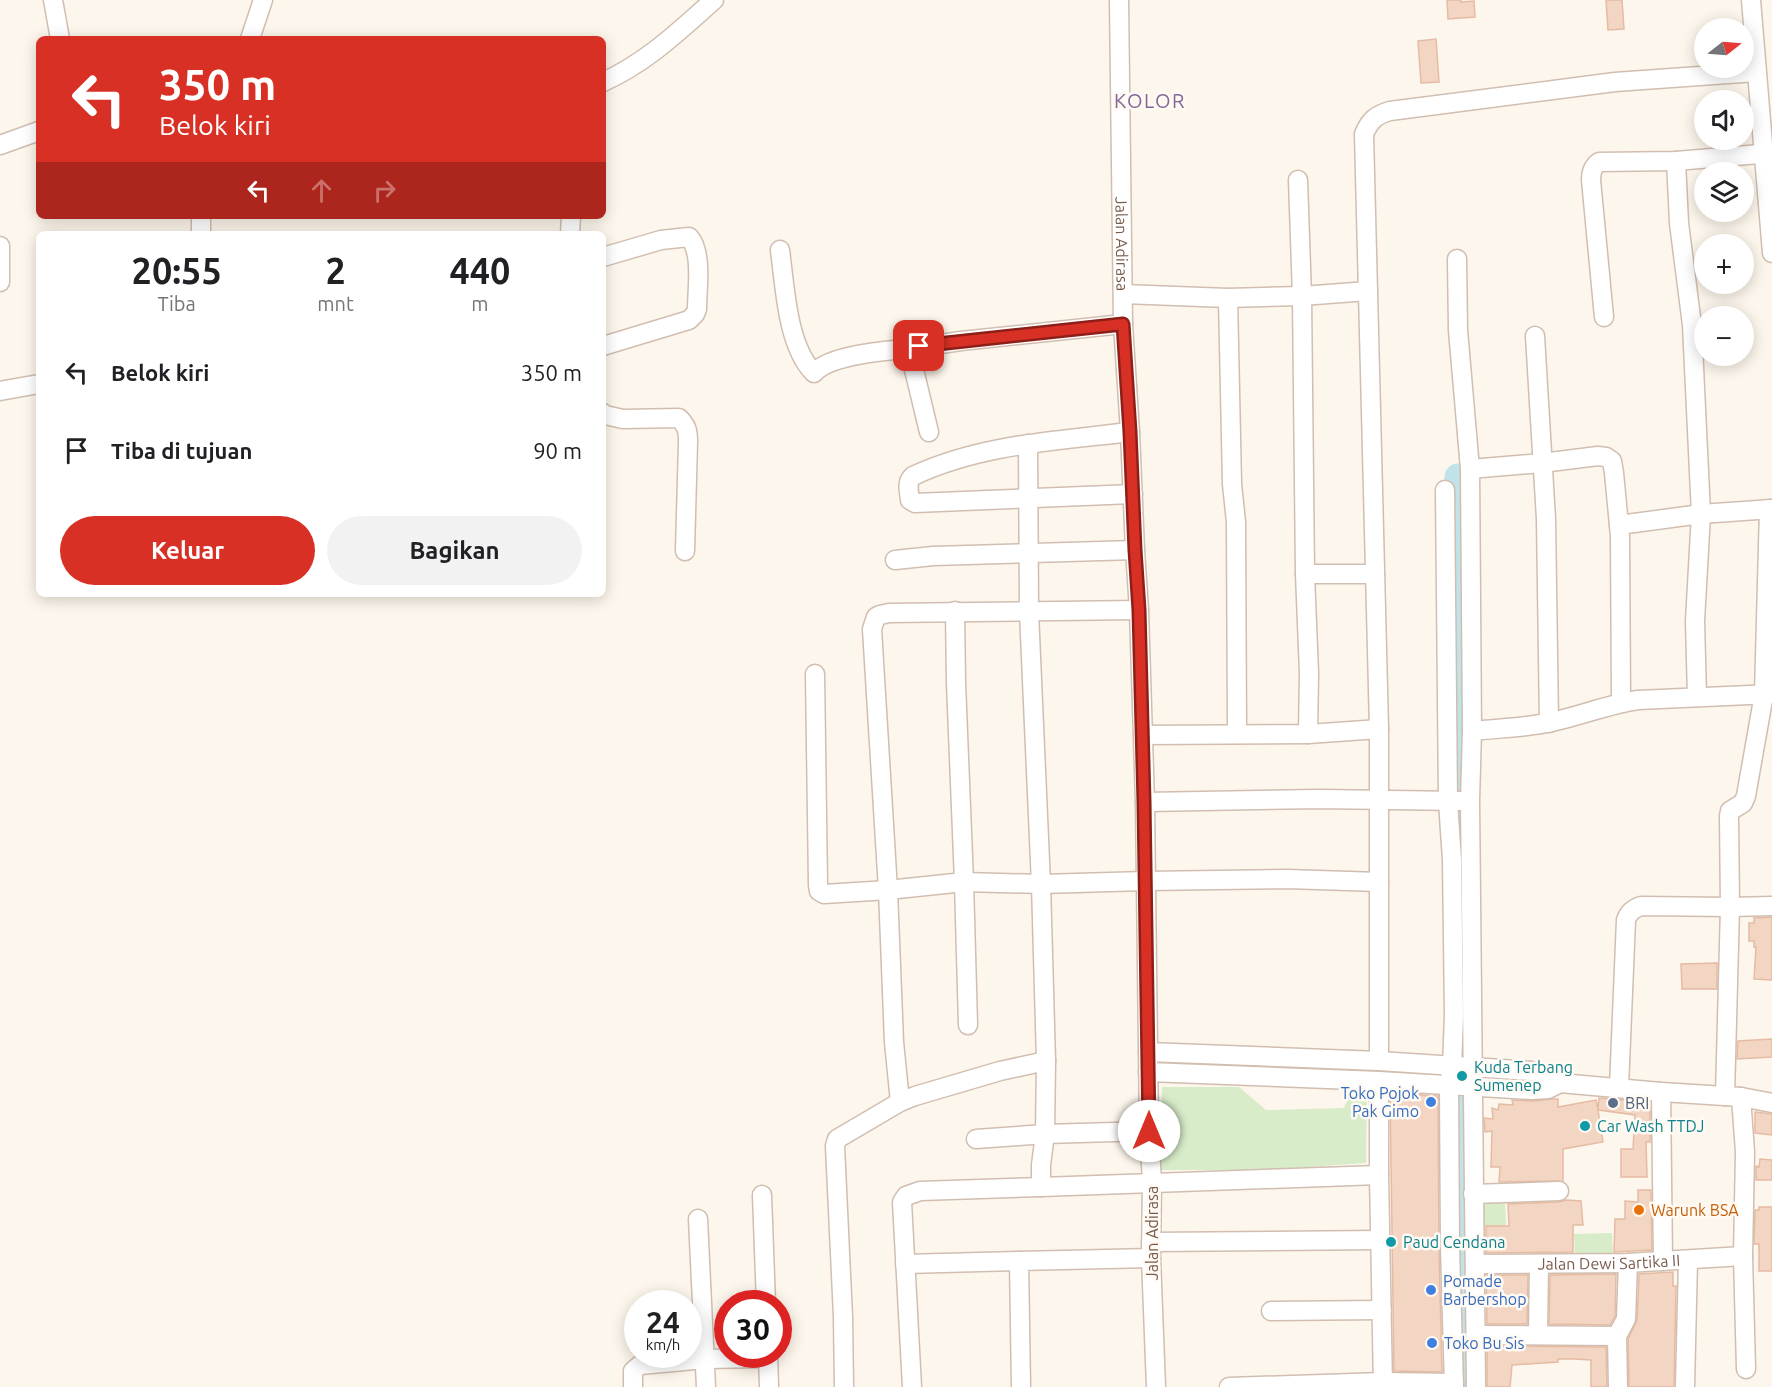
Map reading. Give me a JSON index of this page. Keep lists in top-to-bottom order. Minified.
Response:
{"streets":{"street":["Jalan Adirasa","Jalan Dewi Sartika II"]},"districts":["KOLOR"],"places":["Kuda Terbang Sumenep","Toko Pojok Pak Gimo","BRI","Car Wash TTDJ","Warunk BSA","Paud Cendana","Pomade Barbershop","Toko Bu Sis"],"north":"right","page":{"map_buttons":["+","−"],"turn":["350 m","Belok kiri"],"eta":["20:55","Tiba","2","mnt","440","m"],"list":[{"name":"Belok kiri","value":"350 m"},{"name":"Tiba di tujuan","value":"90 m"}],"buttons":["Keluar","Bagikan"],"speed":"24 km/h","limit":"30"}}
